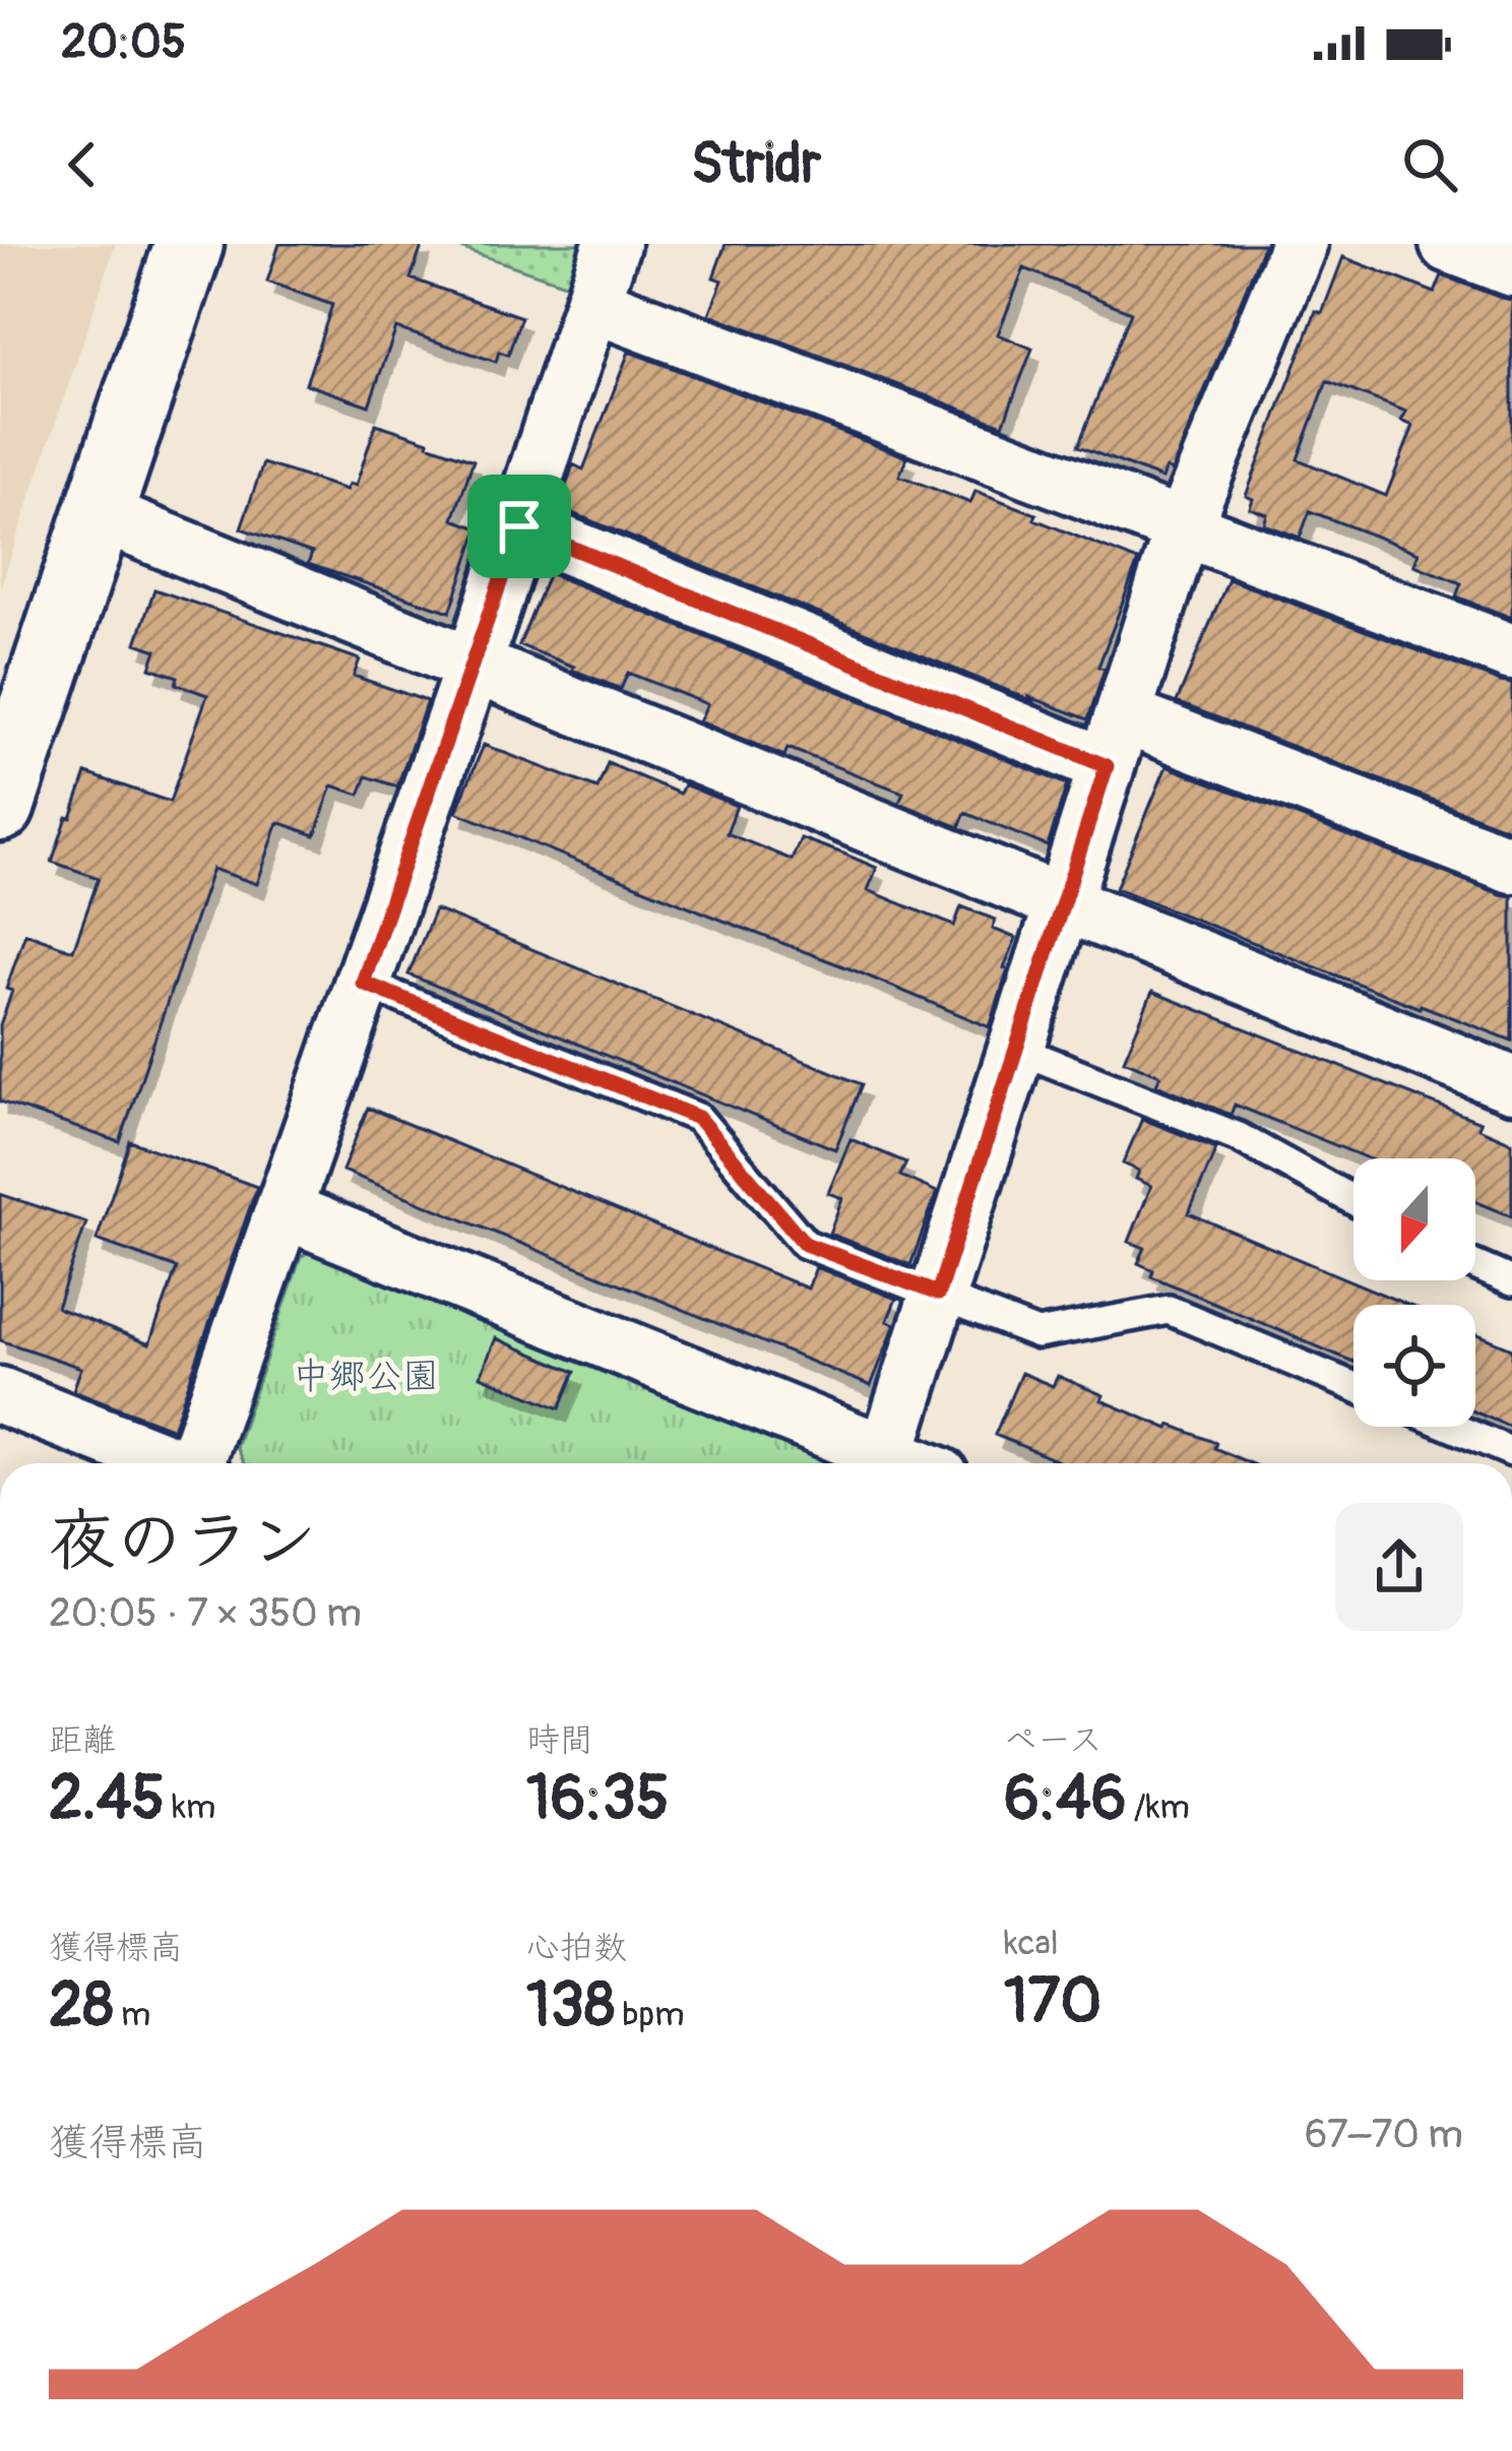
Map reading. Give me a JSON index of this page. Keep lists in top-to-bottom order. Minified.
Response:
{"parks":["中郷公園"],"north":"bottom","page":{"status":"20:05","header":"Stridr","heading":["夜のラン","20:05 · 7 × 350 m"],"stats":[["距離","2.45 km"],["時間","16:35"],["ペース","6:46 /km"],["獲得標高","28 m"],["心拍数","138 bpm"],["kcal","170"]],"chart":["獲得標高","67–70 m"]}}
